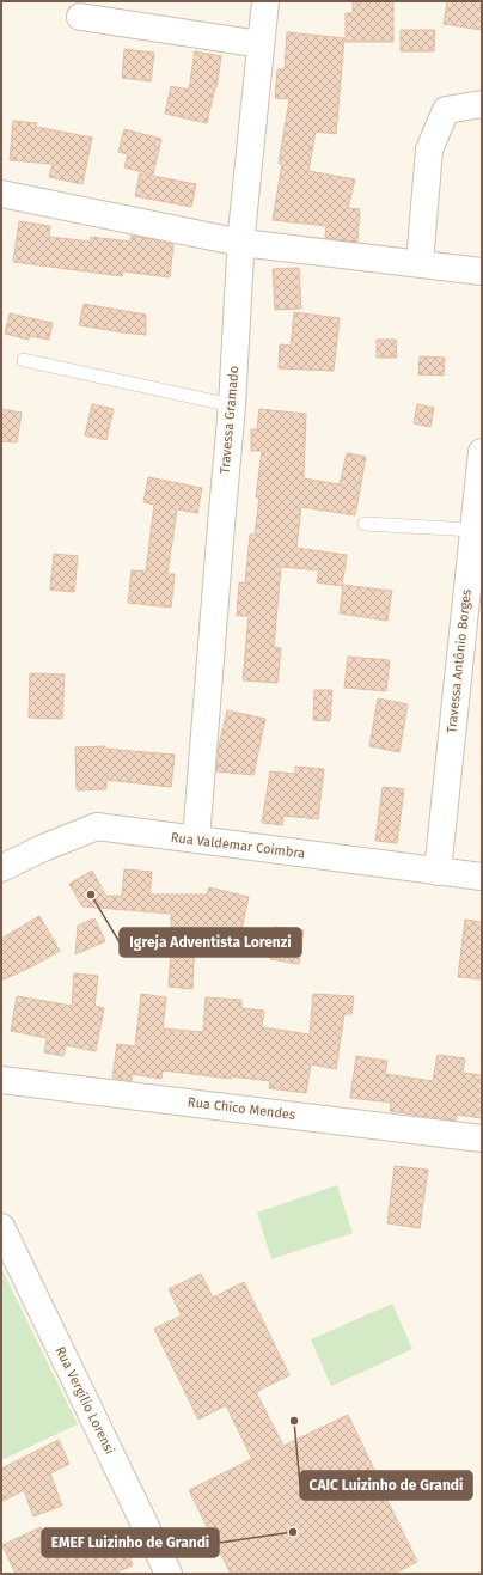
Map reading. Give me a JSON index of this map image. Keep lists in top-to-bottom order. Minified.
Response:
{"streets":{"street":["Travessa Gramado","Travessa Antônio Borges","Rua Valdemar Coimbra","Rua Chico Mendes","Rua Vergílio Lorensi"]},"crossings":[["Travessa Gramado","Rua Valdemar Coimbra"],["Travessa Antônio Borges","Rua Valdemar Coimbra"]],"places":["Igreja Adventista Lorenzi","CAIC Luizinho de Grandi","EMEF Luizinho de Grandi"]}
